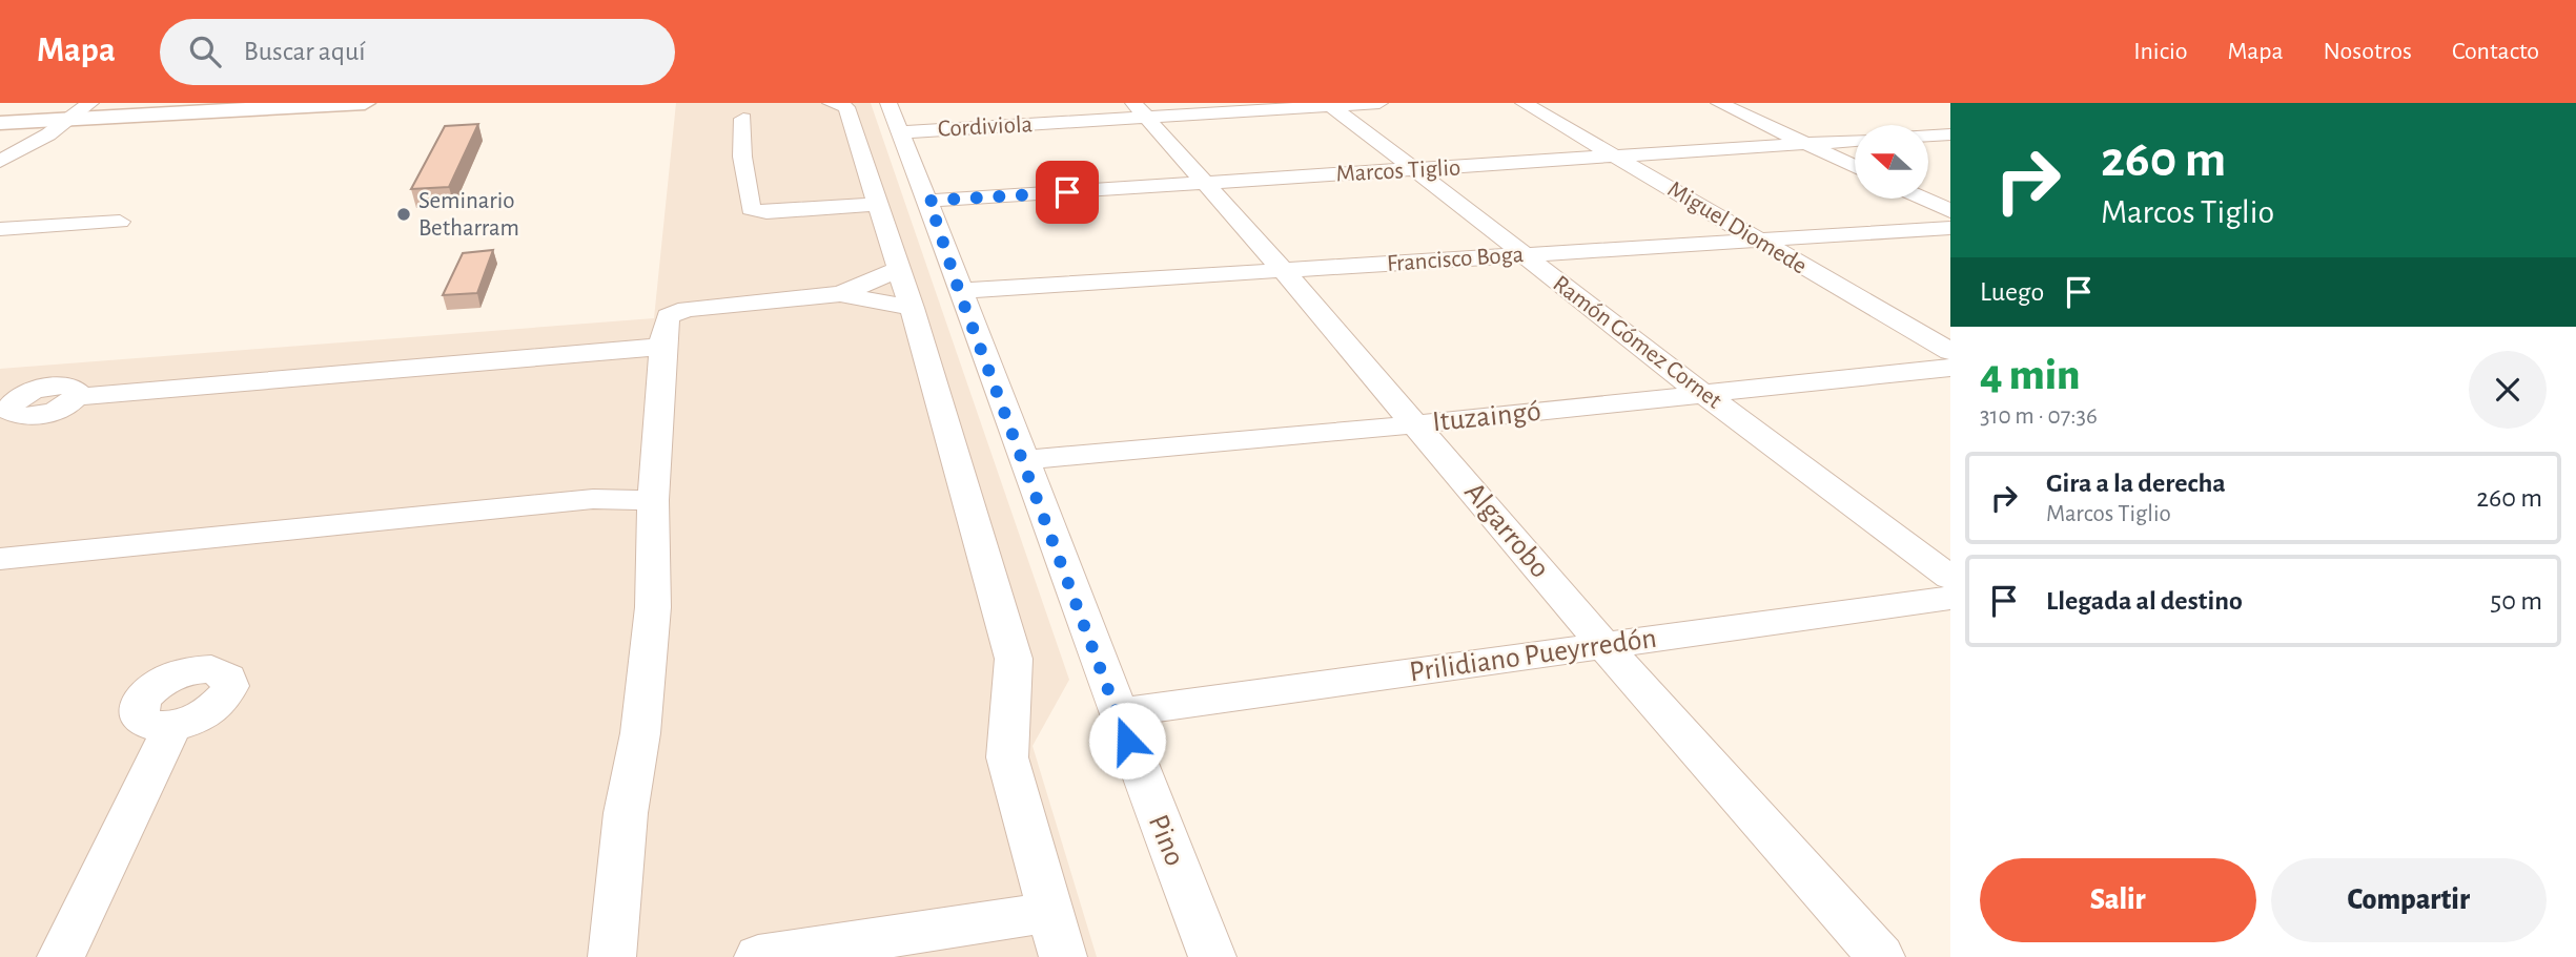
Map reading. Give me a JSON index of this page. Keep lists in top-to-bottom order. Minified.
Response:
{"streets":{"street":["Cordiviola","Marcos Tiglio","Miguel Diomede","Francisco Boga","Ramón Gómez Cornet","Ituzaingó","Algarrobo","Prilidiano Pueyrredón","Pino"]},"crossings":[["Cordiviola","Ramón Gómez Cornet"],["Cordiviola","Algarrobo"],["Cordiviola","Pino"],["Marcos Tiglio","Miguel Diomede"],["Marcos Tiglio","Ramón Gómez Cornet"],["Marcos Tiglio","Algarrobo"],["Marcos Tiglio","Pino"],["Miguel Diomede","Francisco Boga"],["Francisco Boga","Ramón Gómez Cornet"],["Francisco Boga","Algarrobo"],["Francisco Boga","Pino"],["Ramón Gómez Cornet","Ituzaingó"],["Ituzaingó","Algarrobo"],["Ituzaingó","Pino"],["Algarrobo","Prilidiano Pueyrredón"],["Prilidiano Pueyrredón","Pino"]],"places":["Seminario Betharram"],"north":"left","page":{"header":"Mapa","search":"Buscar aquí","nav":["Inicio","Mapa","Nosotros","Contacto"],"turn":["260 m","Marcos Tiglio"],"then":"Luego","heading":["4 min","310 m · 07:36"],"list":[{"name":"Gira a la derecha","note":"Marcos Tiglio","value":"260 m"},{"name":"Llegada al destino","value":"50 m"}],"buttons":["Salir","Compartir"]}}
